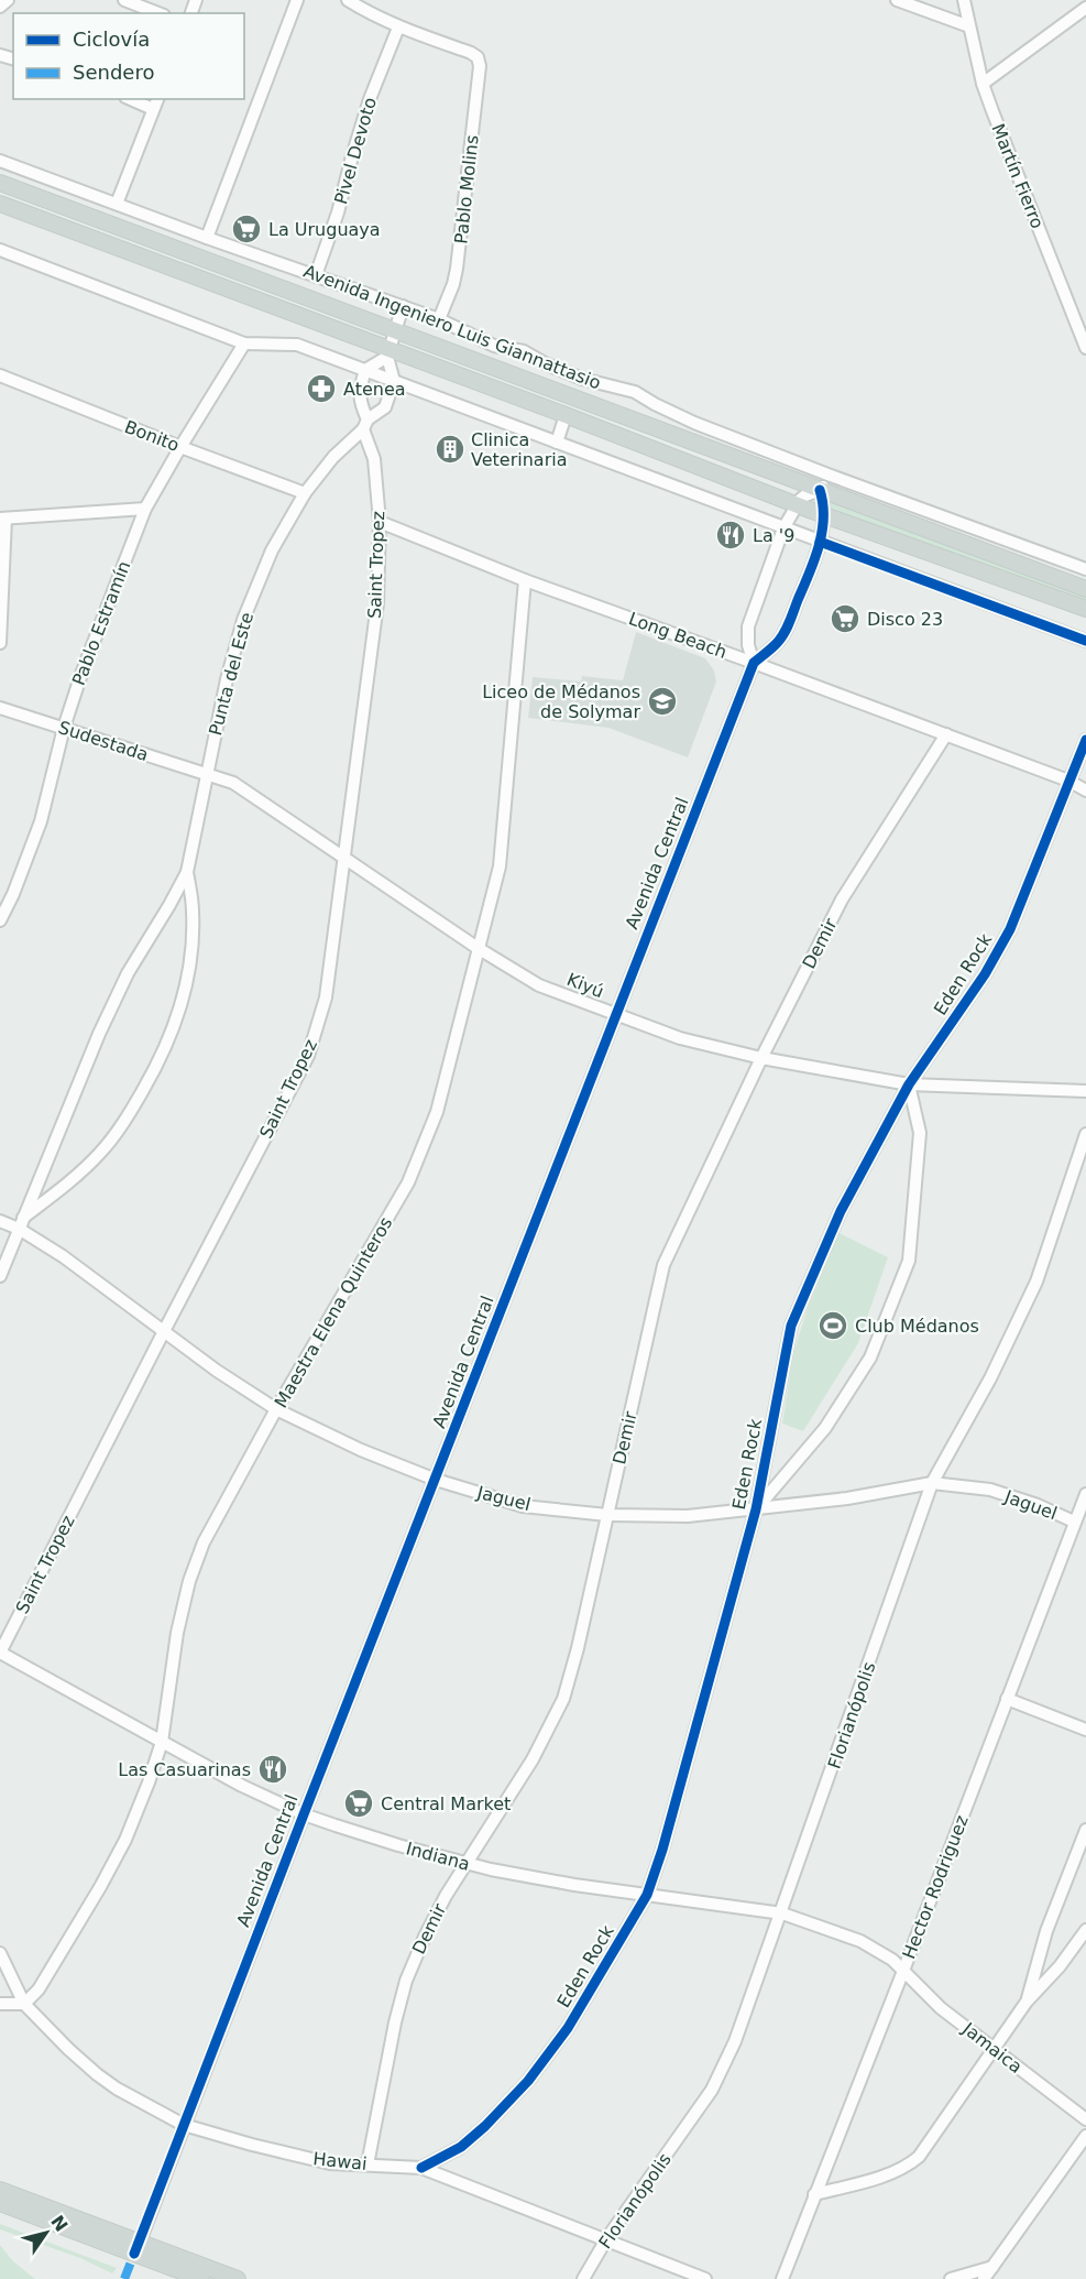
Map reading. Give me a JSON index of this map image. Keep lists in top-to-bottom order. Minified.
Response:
{"streets":{"main road":["Avenida Ingeniero Luis Giannattasio"],"street":["Pivel Devoto","Martín Fierro","Pablo Molins","Bonito","Saint Tropez","Pablo Estramín","Long Beach","Punta del Este","Sudestada","Avenida Central","Demir","Eden Rock","Kiyú","Maestra Elena Quinteros","Jaguel","Florianópolis","Indiana","Hector Rodriguez","Jamaica","Hawai"]},"crossings":[["Pivel Devoto","Pablo Molins"],["Pivel Devoto","Avenida Ingeniero Luis Giannattasio"],["Pablo Molins","Avenida Ingeniero Luis Giannattasio"],["Avenida Ingeniero Luis Giannattasio","Avenida Central"],["Bonito","Pablo Estramín"],["Bonito","Punta del Este"],["Saint Tropez","Long Beach"],["Saint Tropez","Punta del Este"],["Saint Tropez","Kiyú"],["Saint Tropez","Jaguel"],["Saint Tropez","Indiana"],["Pablo Estramín","Sudestada"],["Long Beach","Avenida Central"],["Long Beach","Demir"],["Long Beach","Eden Rock"],["Long Beach","Maestra Elena Quinteros"],["Punta del Este","Sudestada"],["Punta del Este","Kiyú"],["Punta del Este","Jaguel"],["Sudestada","Kiyú"],["Avenida Central","Kiyú"],["Avenida Central","Jaguel"],["Avenida Central","Indiana"],["Avenida Central","Hawai"],["Demir","Kiyú"],["Demir","Jaguel"],["Demir","Indiana"],["Demir","Hawai"],["Eden Rock","Kiyú"],["Eden Rock","Jaguel"],["Eden Rock","Indiana"],["Eden Rock","Hawai"],["Kiyú","Maestra Elena Quinteros"],["Maestra Elena Quinteros","Jaguel"],["Maestra Elena Quinteros","Indiana"],["Maestra Elena Quinteros","Hawai"],["Jaguel","Florianópolis"],["Jaguel","Hector Rodriguez"],["Florianópolis","Indiana"],["Florianópolis","Hawai"],["Indiana","Hector Rodriguez"],["Indiana","Jamaica"],["Hector Rodriguez","Jamaica"]],"places":{"supermarket":["La Uruguaya","Disco 23","Central Market"],"pharmacy":["Atenea"],"building":["Clinica Veterinaria"],"restaurant":["La '9","Las Casuarinas"],"school or university":["Liceo de Médanos de Solymar"],"sports":["Club Médanos"]},"legend":["Ciclovía","Sendero"],"north":"top right"}
